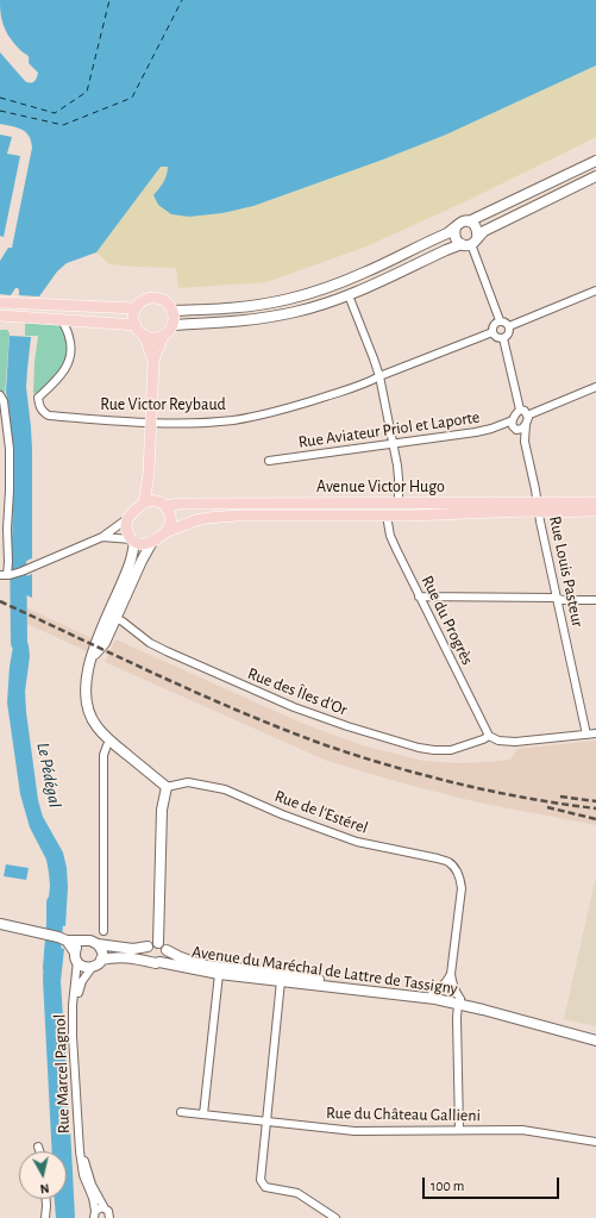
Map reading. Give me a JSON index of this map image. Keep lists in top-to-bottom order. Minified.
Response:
{"streets":{"main road":["Avenue Victor Hugo","Avenue du Maréchal de Lattre de Tassigny"],"street":["Rue Victor Reybaud","Rue Aviateur Priol et Laporte","Rue Louis Pasteur","Rue du Progrès","Rue des Îles d'Or","Rue de l'Estérel","Rue Marcel Pagnol","Rue du Château Gallieni"]},"crossings":[["Rue Aviateur Priol et Laporte","Rue Louis Pasteur"],["Avenue Victor Hugo","Rue Louis Pasteur"],["Avenue Victor Hugo","Rue du Progrès"],["Rue du Progrès","Rue des Îles d'Or"],["Avenue du Maréchal de Lattre de Tassigny","Rue Marcel Pagnol"]],"water":["Le Pédégal"],"scale_bar":"100 m","north":"bottom"}
